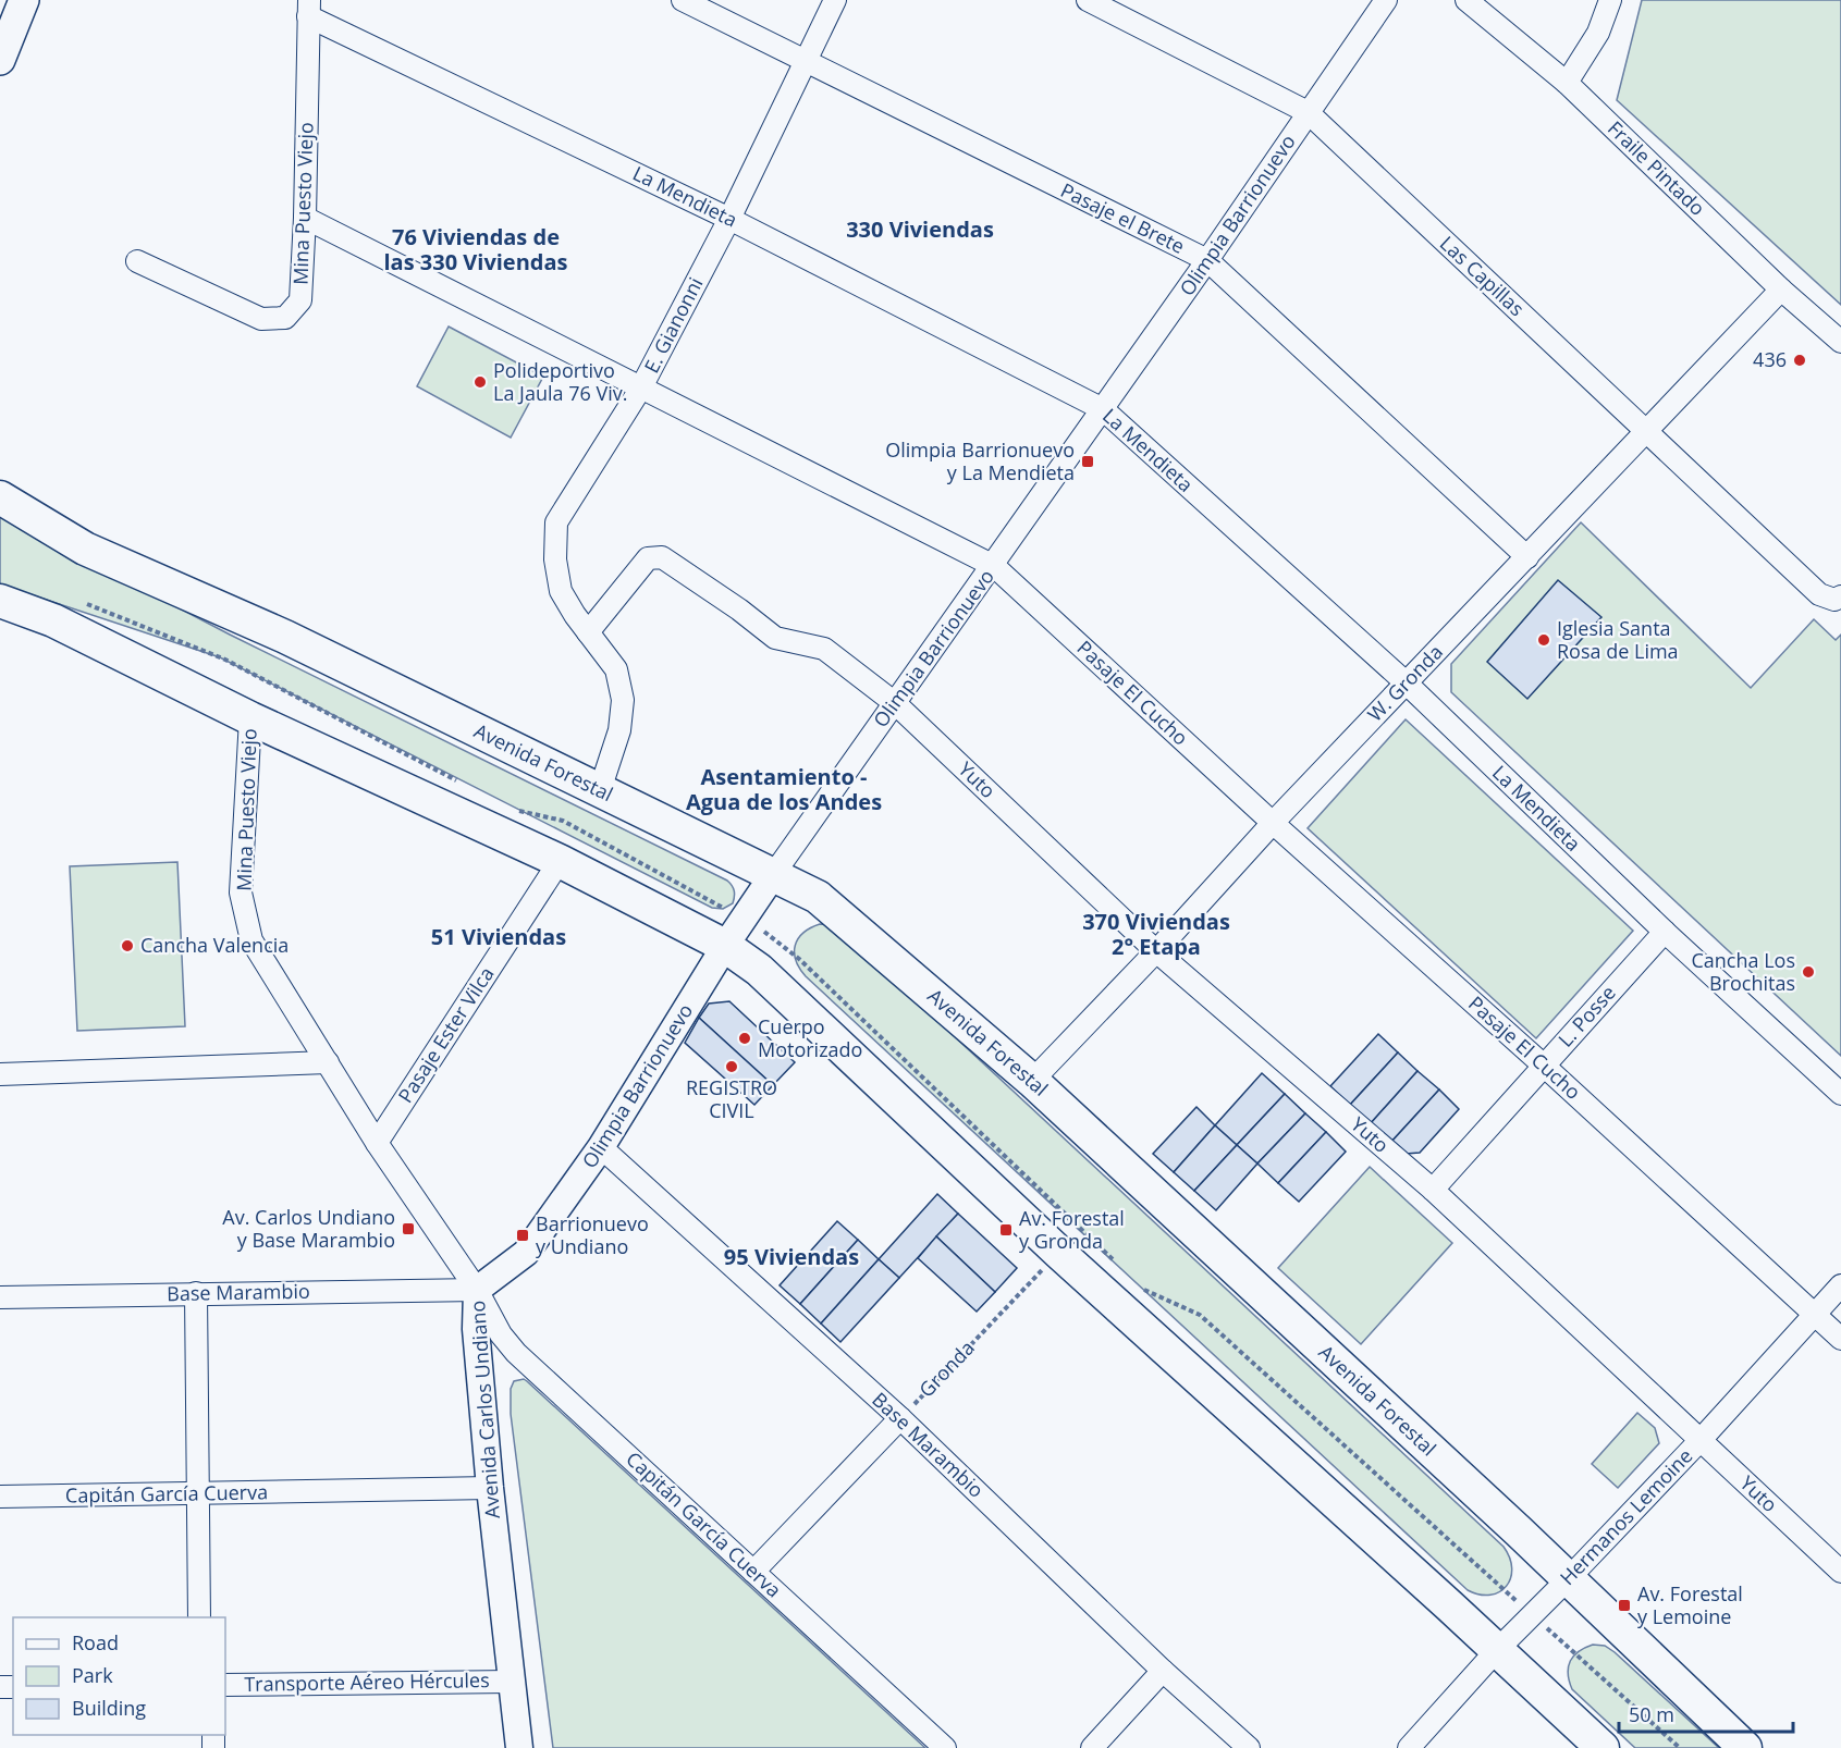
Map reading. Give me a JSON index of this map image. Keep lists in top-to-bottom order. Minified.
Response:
{"streets":{"main road":["Avenida Forestal"],"street":["Fraile Pintado","La Mendieta","Mina Puesto Viejo","Olimpia Barrionuevo","Pasaje el Brete","Las Capillas","E. Gianonni","W. Gronda","Pasaje El Cucho","Yuto","L. Posse","Pasaje Ester Vilca","Base Marambio","Avenida Carlos Undiano","Capitán García Cuerva","Hermanos Lemoine","Transporte Aéreo Hércules"],"path":["Gronda"]},"crossings":[["Fraile Pintado","W. Gronda"],["La Mendieta","Mina Puesto Viejo"],["La Mendieta","Olimpia Barrionuevo"],["La Mendieta","E. Gianonni"],["La Mendieta","W. Gronda"],["La Mendieta","L. Posse"],["Mina Puesto Viejo","Pasaje El Cucho"],["Mina Puesto Viejo","Avenida Carlos Undiano"],["Olimpia Barrionuevo","Pasaje el Brete"],["Olimpia Barrionuevo","Las Capillas"],["Olimpia Barrionuevo","Pasaje El Cucho"],["Olimpia Barrionuevo","Avenida Forestal"],["Olimpia Barrionuevo","Yuto"],["Olimpia Barrionuevo","Base Marambio"],["Olimpia Barrionuevo","Avenida Carlos Undiano"],["Olimpia Barrionuevo","Capitán García Cuerva"],["Pasaje el Brete","E. Gianonni"],["Pasaje el Brete","W. Gronda"],["Las Capillas","W. Gronda"],["E. Gianonni","Pasaje El Cucho"],["E. Gianonni","Avenida Forestal"],["E. Gianonni","Yuto"],["W. Gronda","Pasaje El Cucho"],["W. Gronda","Avenida Forestal"],["W. Gronda","Yuto"],["Pasaje El Cucho","L. Posse"],["Pasaje El Cucho","Hermanos Lemoine"],["Avenida Forestal","Hermanos Lemoine"],["Yuto","L. Posse"],["Yuto","Hermanos Lemoine"],["Pasaje Ester Vilca","Avenida Carlos Undiano"],["Base Marambio","Gronda"],["Base Marambio","Avenida Carlos Undiano"],["Base Marambio","Capitán García Cuerva"],["Avenida Carlos Undiano","Capitán García Cuerva"],["Avenida Carlos Undiano","Transporte Aéreo Hércules"]],"districts":["330 Viviendas","76 Viviendas de las 330 Viviendas","Asentamiento - Agua de los Andes","370 Viviendas 2° Etapa","51 Viviendas","95 Viviendas"],"places":{"other":["436","Polideportivo La Jaula 76 Viv.","Iglesia Santa Rosa de Lima","Cancha Valencia","Cancha Los Brochitas","Cuerpo Motorizado","REGISTRO CIVIL"],"transit":["Olimpia Barrionuevo y La Mendieta","Av. Carlos Undiano y Base Marambio","Av. Forestal y Gronda","Barrionuevo y Undiano","Av. Forestal y Lemoine"]},"legend":["Road","Park","Building"],"scale_bar":"50 m"}
